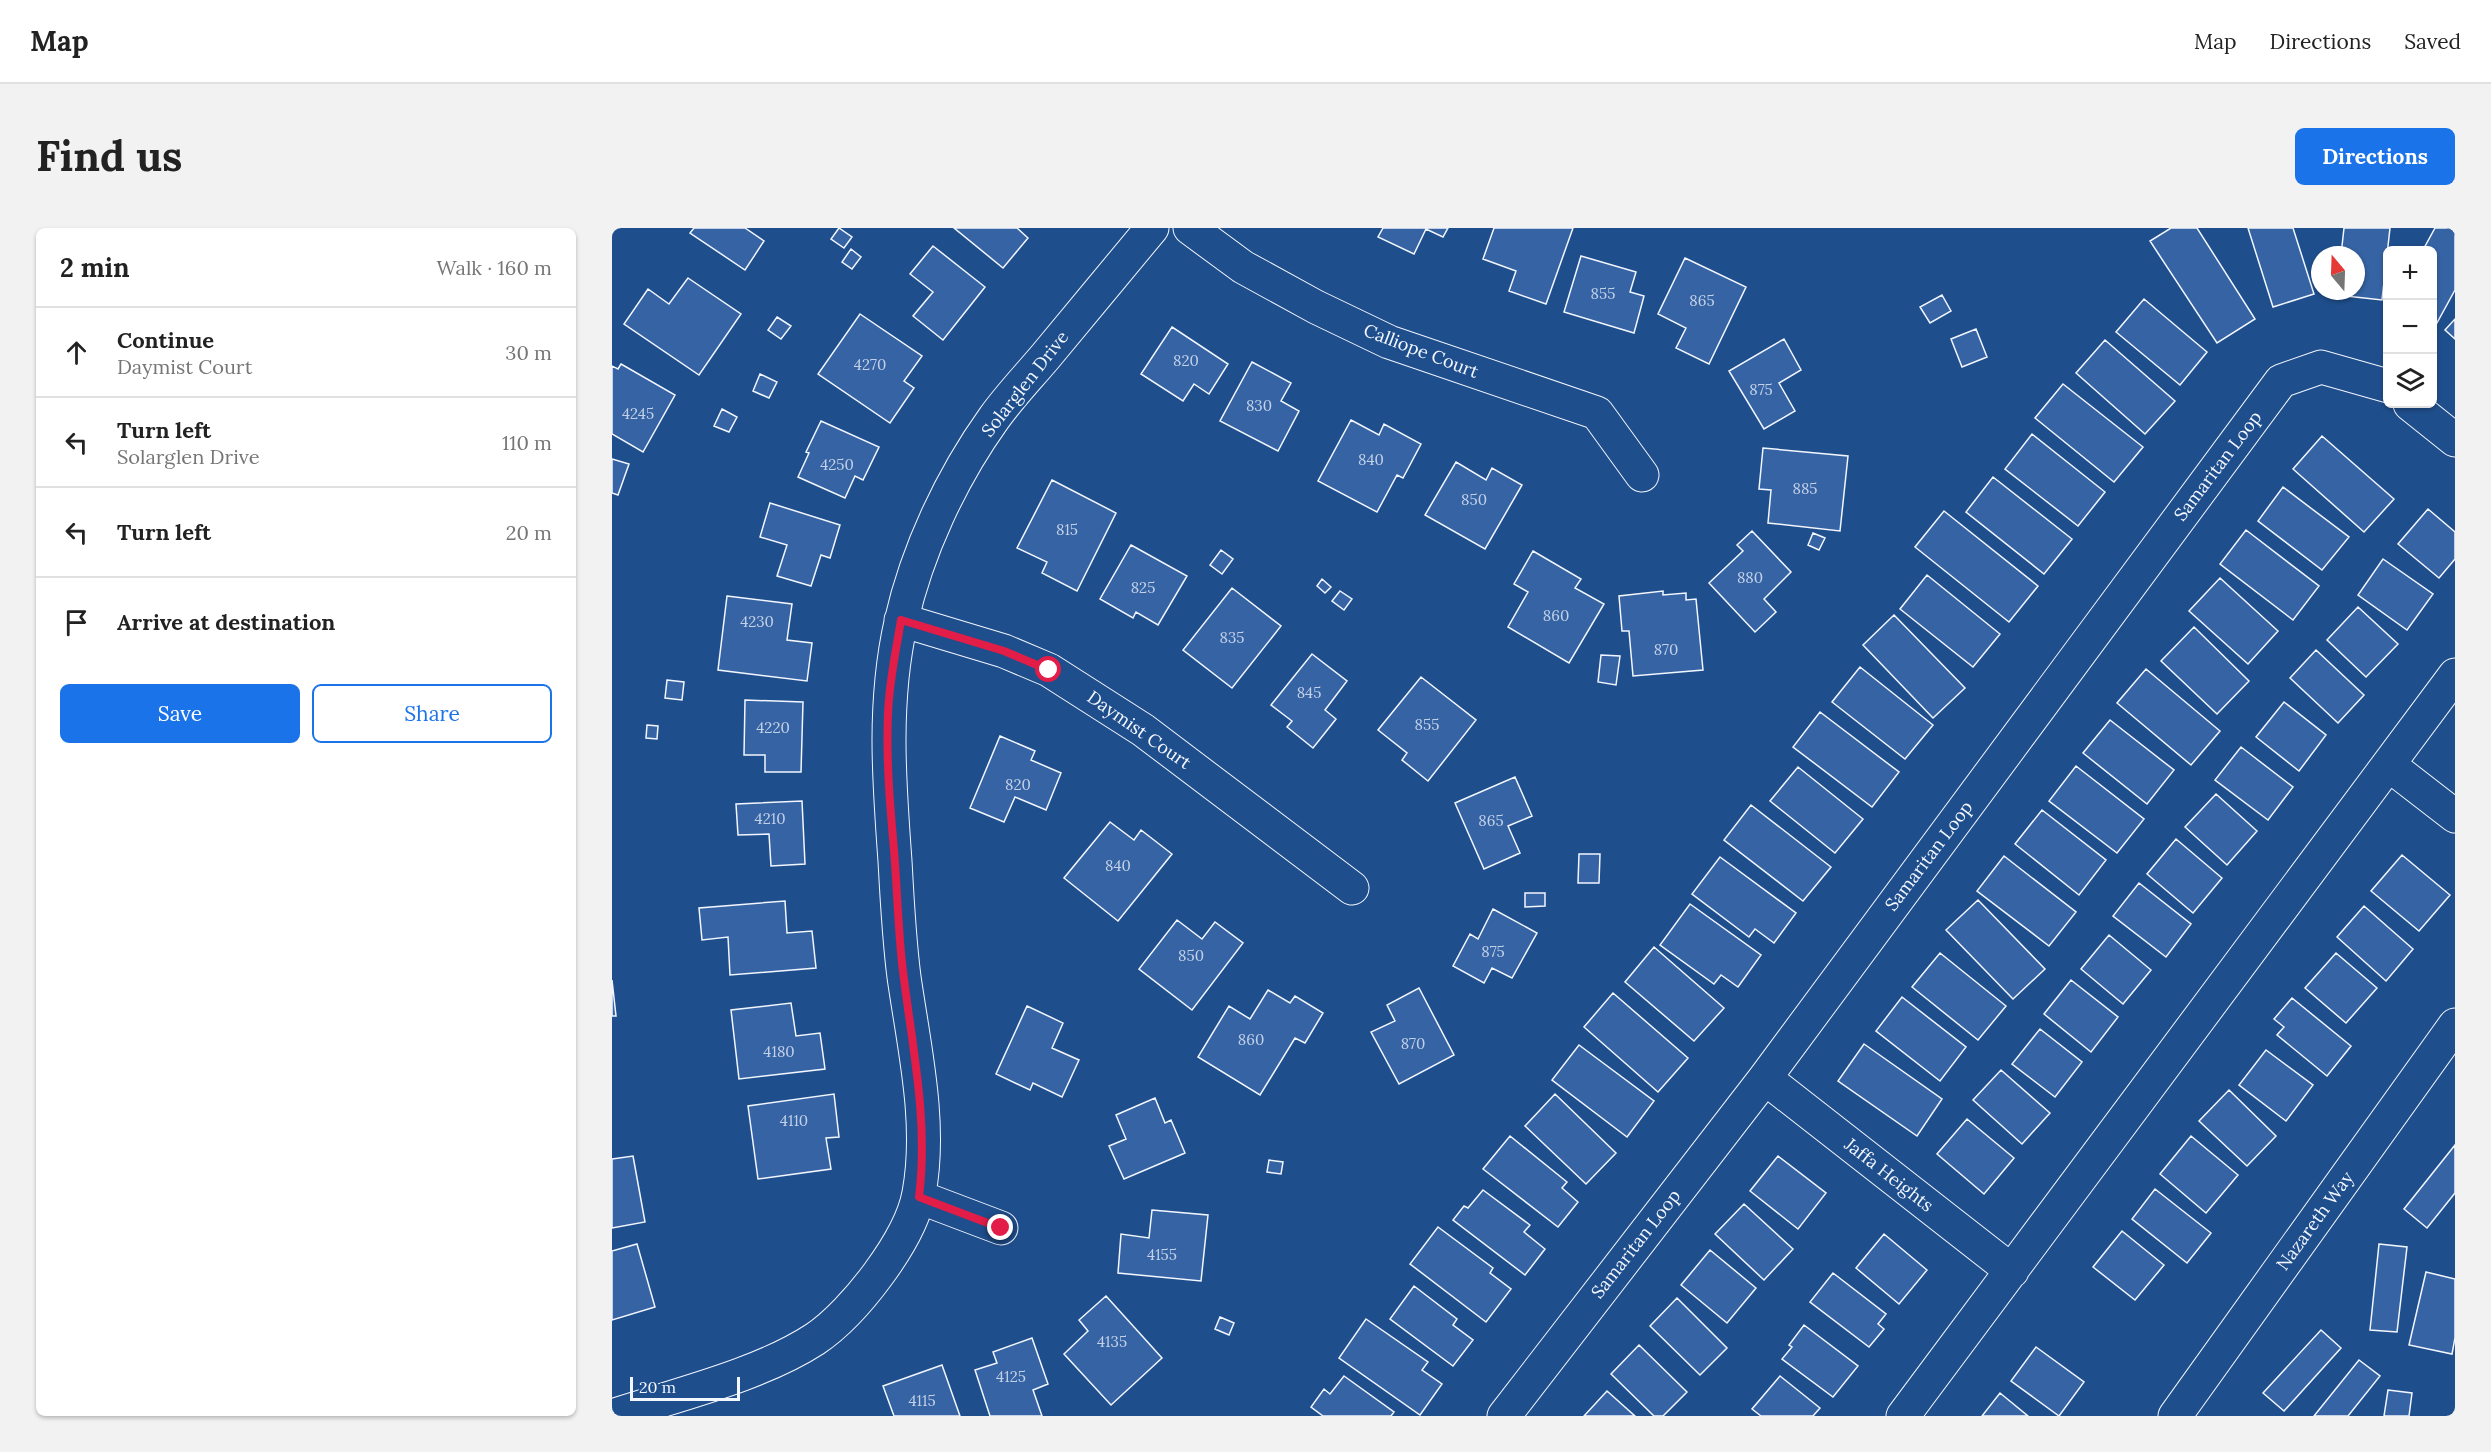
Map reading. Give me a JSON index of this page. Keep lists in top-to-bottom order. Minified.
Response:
{"streets":{"street":["Calliope Court","Solarglen Drive","Samaritan Loop","Daymist Court","Jaffa Heights","Nazareth Way"]},"crossings":[["Solarglen Drive","Daymist Court"],["Samaritan Loop","Jaffa Heights"]],"house_numbers":["855","865","820","4270","875","830","4245","840","4250","885","850","815","880","825","860","4230","835","870","845","855","4220","820","4210","865","840","875","850","860","870","4180","4110","4155","4135","4125","4115"],"scale_bar":"20 m","north":"top","page":{"header":"Map","nav":["Map","Directions","Saved"],"buttons":["Directions",["Save","Share"]],"title":"Find us","heading":["2 min","Walk · 160 m"],"map_buttons":["+","−"],"list":[["Continue","Daymist Court","30 m"],["Turn left","Solarglen Drive","110 m"],["Turn left","20 m"],"Arrive at destination"],"scale":"20 m"}}
